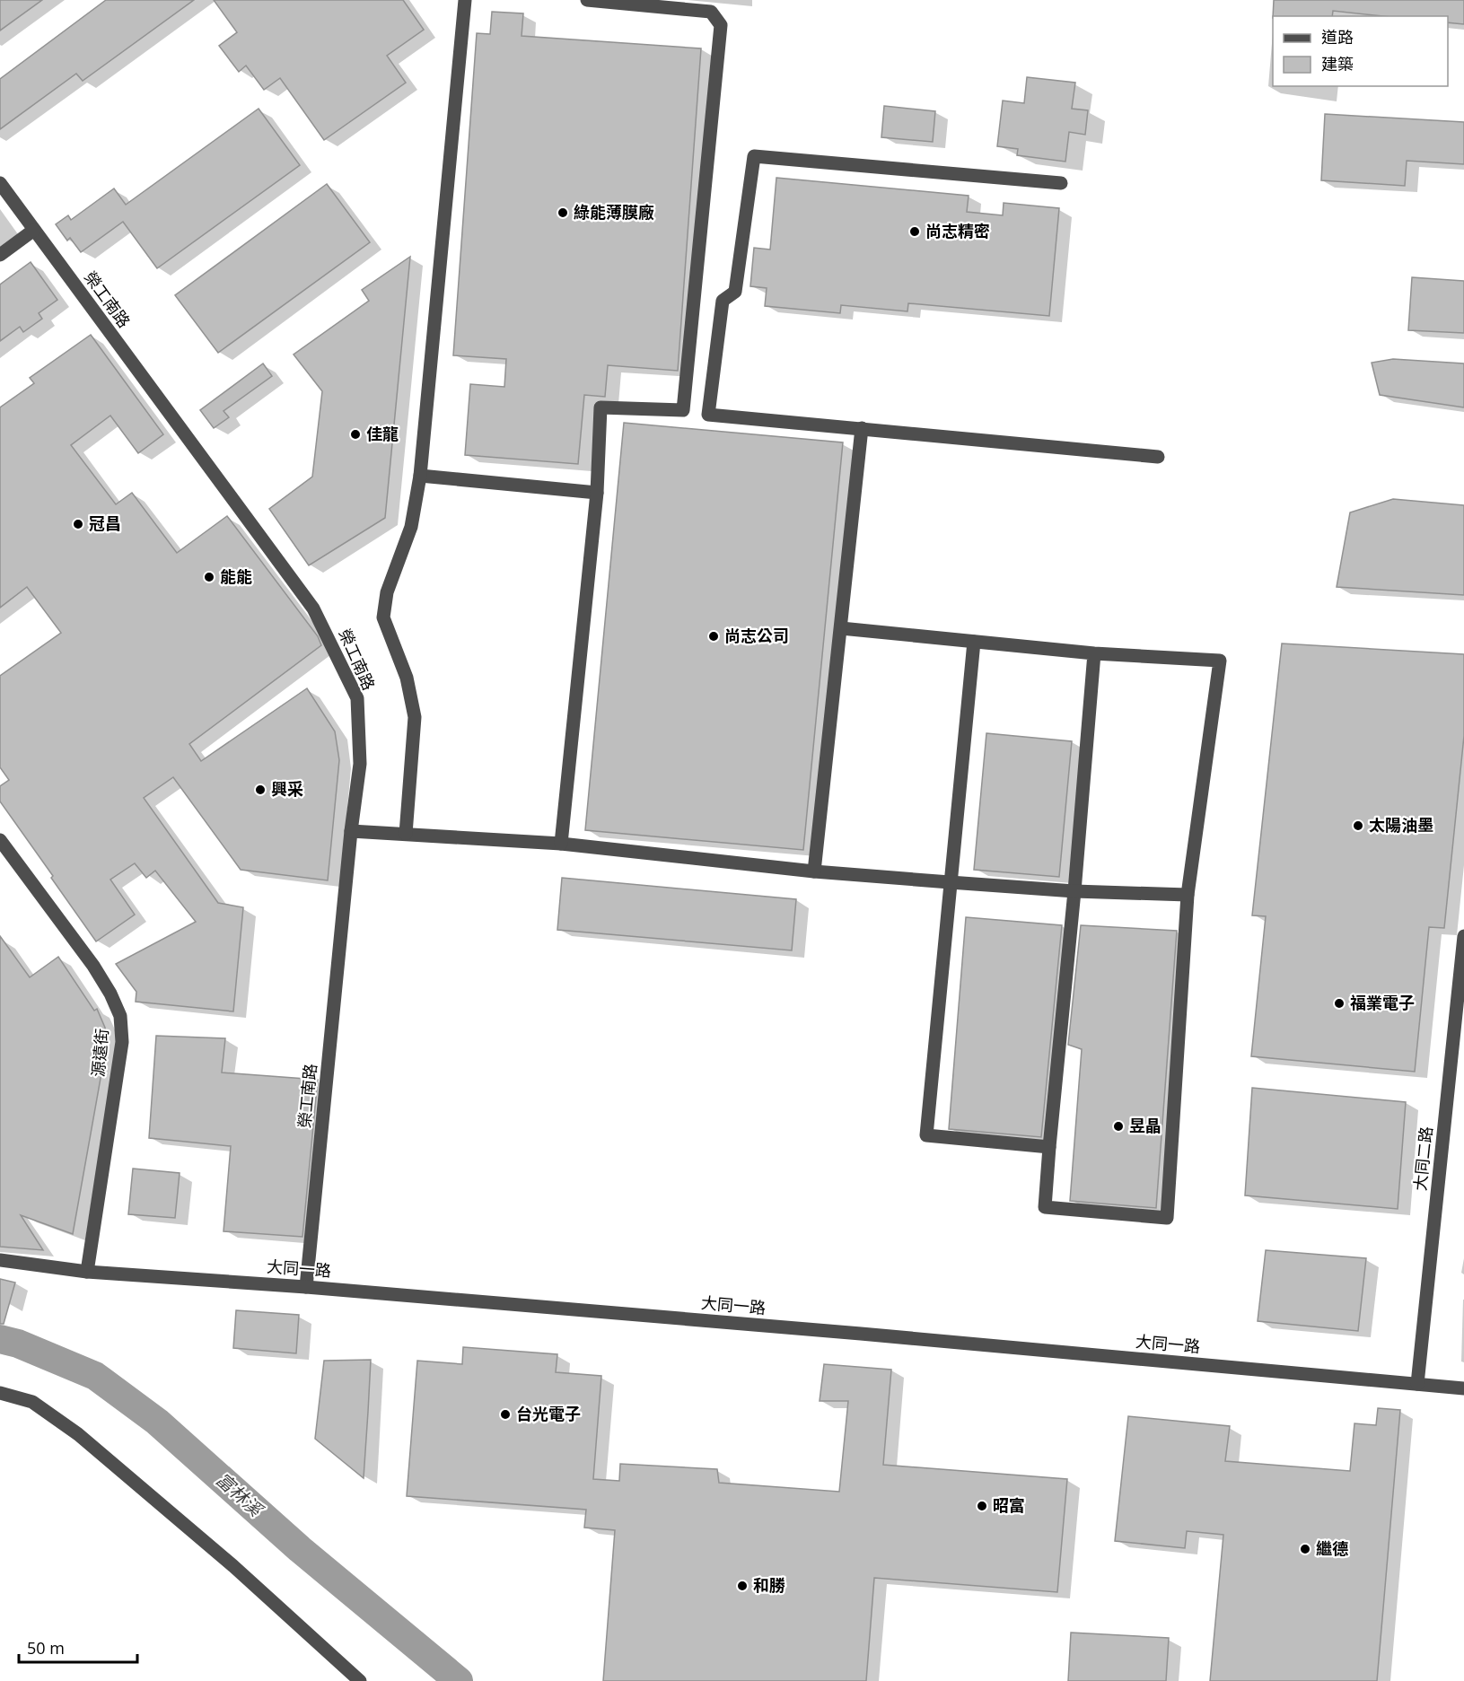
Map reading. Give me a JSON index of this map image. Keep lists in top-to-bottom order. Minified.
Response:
{"streets":{"street":["榮工南路","源遠街","大同二路","大同一路"]},"crossings":[["榮工南路","大同一路"],["源遠街","大同一路"],["大同二路","大同一路"]],"water":["富林溪"],"places":["綠能薄膜廠","尚志精密","佳龍","冠昌","能能","尚志公司","興采","太陽油墨","福業電子","昱晶","台光電子","昭富","繼德","和勝"],"legend":["道路","建築"],"scale_bar":"50 m"}
